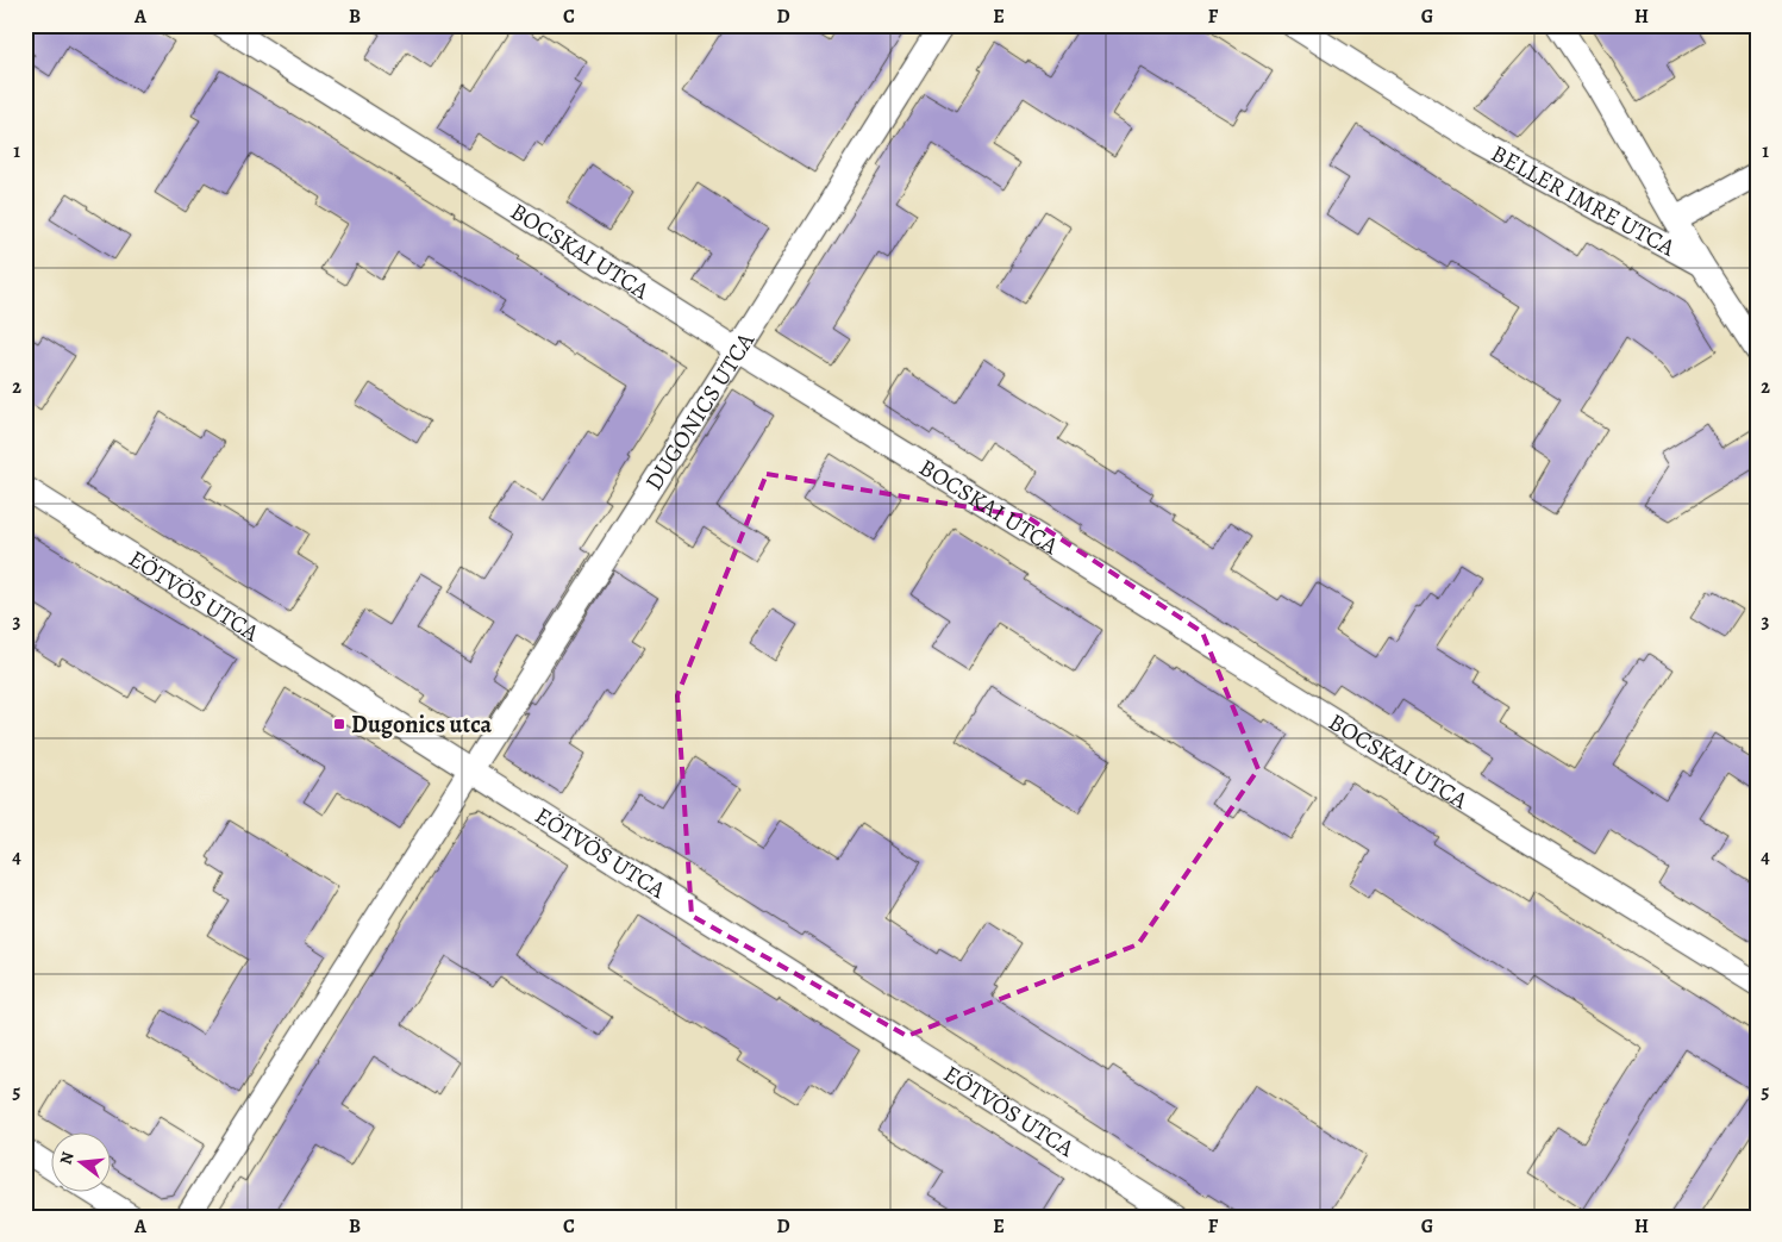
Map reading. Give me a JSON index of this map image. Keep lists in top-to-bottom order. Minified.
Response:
{"streets":{"street":["BELLER IMRE UTCA","BOCSKAI UTCA","DUGONICS UTCA","EÖTVÖS UTCA"]},"crossings":[["BOCSKAI UTCA","DUGONICS UTCA"],["DUGONICS UTCA","EÖTVÖS UTCA"]],"places":{"transit":["Dugonics utca"]},"north":"left","grid":{"columns":["A","B","C","D","E","F","G","H"],"rows":["1","2","3","4","5"]}}
